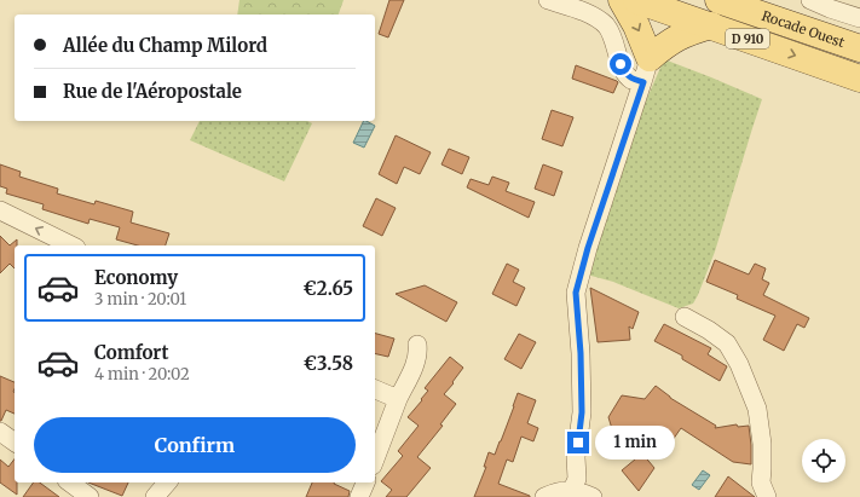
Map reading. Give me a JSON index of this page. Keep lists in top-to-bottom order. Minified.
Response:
{"streets":{"main road":["Rocade Ouest","D 910"]},"page":{"banner":["Allée du Champ Milord","Rue de l'Aéropostale"],"list":[{"name":"Economy","note":"3 min · 20:01","value":"€2.65"},{"name":"Comfort","note":"4 min · 20:02","value":"€3.58"}],"buttons":"Confirm","bubble":"1 min"}}
